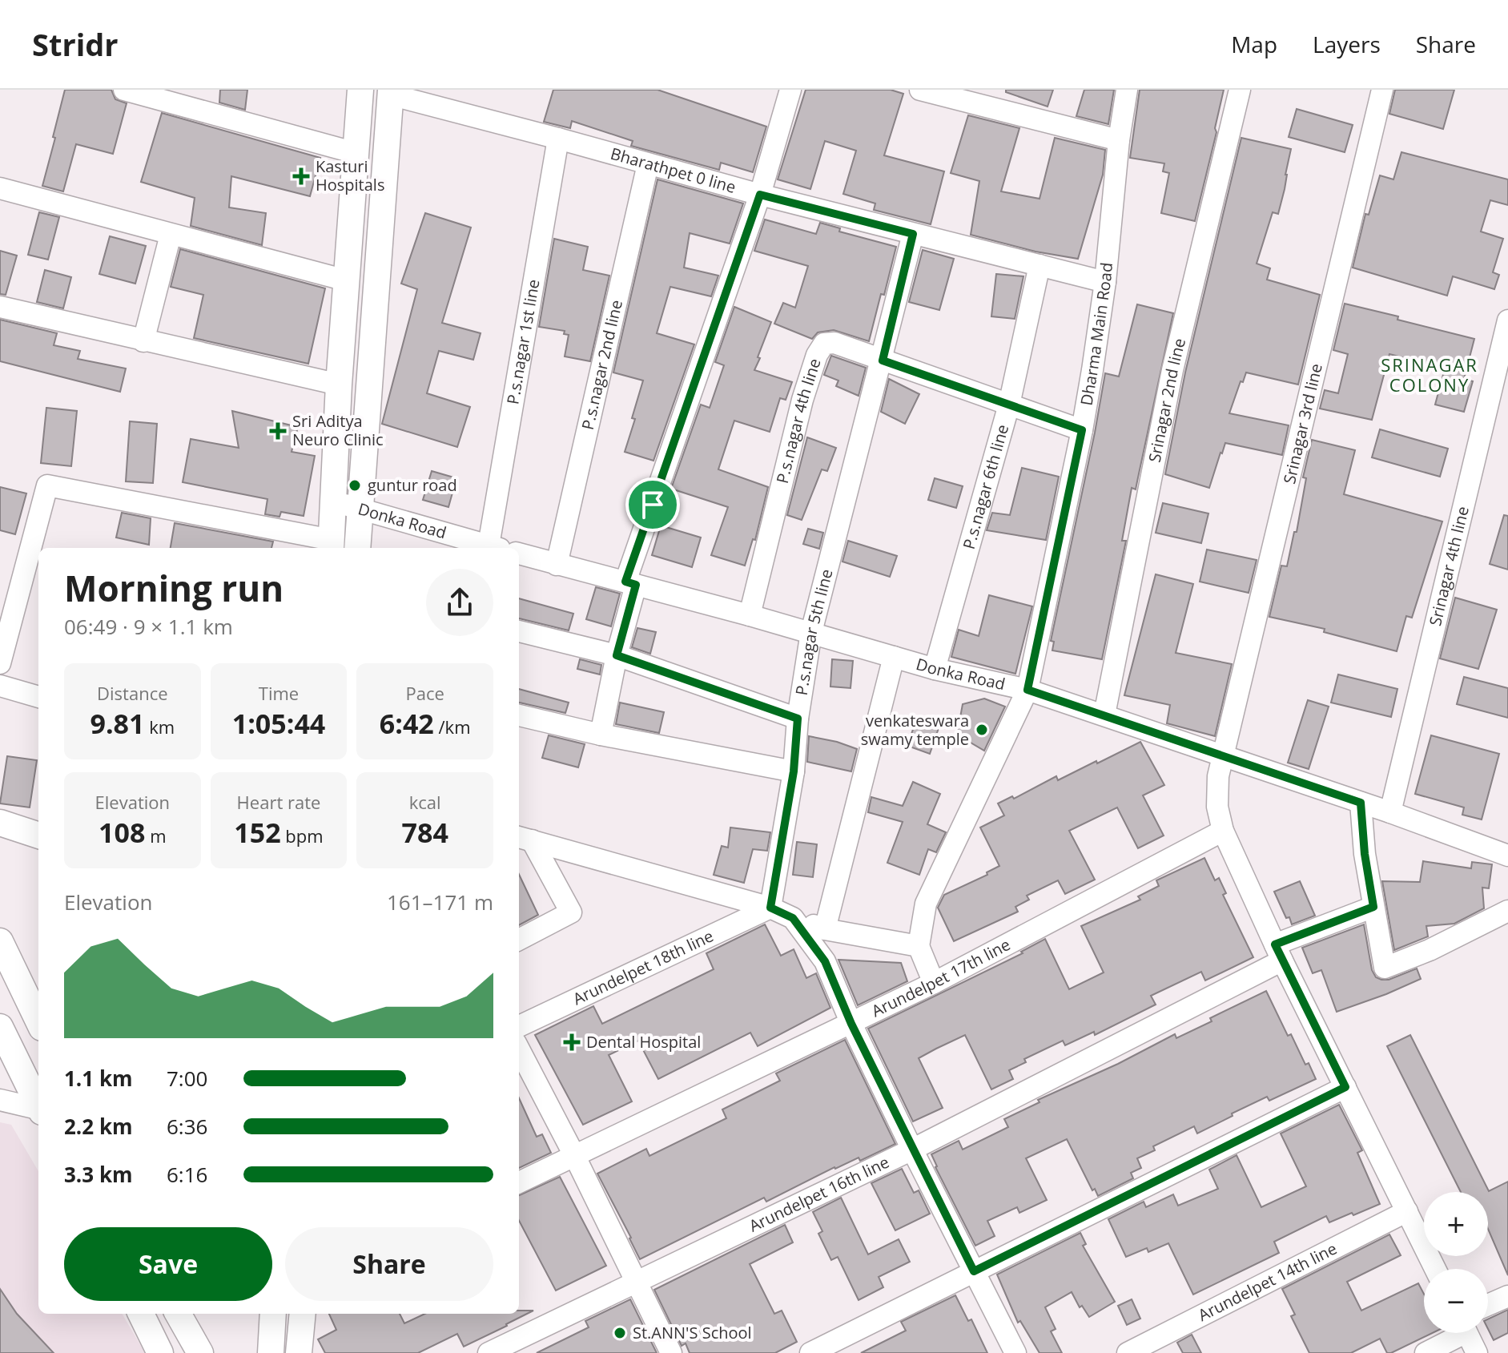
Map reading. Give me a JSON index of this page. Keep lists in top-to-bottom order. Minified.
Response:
{"streets":{"street":["Bharathpet 0 line","Dharma Main Road","P.s.nagar 1st line","P.s.nagar 2nd line","Srinagar 2nd line","P.s.nagar 4th line","Srinagar 3rd line","P.s.nagar 6th line","Donka Road","Srinagar 4th line","P.s.nagar 5th line","Arundelpet 18th line","Arundelpet 17th line","Arundelpet 16th line","Arundelpet 14th line"]},"crossings":[["Bharathpet 0 line","Dharma Main Road"],["Bharathpet 0 line","P.s.nagar 1st line"],["Bharathpet 0 line","P.s.nagar 2nd line"],["Bharathpet 0 line","P.s.nagar 6th line"],["Bharathpet 0 line","P.s.nagar 5th line"],["Dharma Main Road","P.s.nagar 4th line"],["Dharma Main Road","Donka Road"],["P.s.nagar 1st line","Donka Road"],["P.s.nagar 2nd line","Donka Road"],["Srinagar 2nd line","Donka Road"],["P.s.nagar 4th line","P.s.nagar 6th line"],["P.s.nagar 4th line","Donka Road"],["P.s.nagar 4th line","P.s.nagar 5th line"],["Srinagar 3rd line","Donka Road"],["Srinagar 3rd line","Arundelpet 17th line"],["Srinagar 3rd line","Arundelpet 16th line"],["Srinagar 3rd line","Arundelpet 14th line"],["P.s.nagar 6th line","Donka Road"],["Donka Road","Srinagar 4th line"],["Donka Road","P.s.nagar 5th line"],["P.s.nagar 5th line","Arundelpet 18th line"]],"districts":["SRINAGAR COLONY"],"places":{"health":["Kasturi Hospitals","Sri Aditya Neuro Clinic","Dental Hospital"],"other":["guntur road","venkateswara swamy temple","St.ANN'S School"]},"page":{"header":"Stridr","nav":["Map","Layers","Share"],"heading":["Morning run","06:49 · 9 × 1.1 km"],"stats":[["Distance","9.81 km"],["Time","1:05:44"],["Pace","6:42 /km"],["Elevation","108 m"],["Heart rate","152 bpm"],["kcal","784"]],"chart":["Elevation","161–171 m"],"list":[{"name":"1.1 km","note":"7:00"},{"name":"2.2 km","note":"6:36"},{"name":"3.3 km","note":"6:16"}],"map_buttons":["+","−"],"buttons":["Save","Share"]}}
